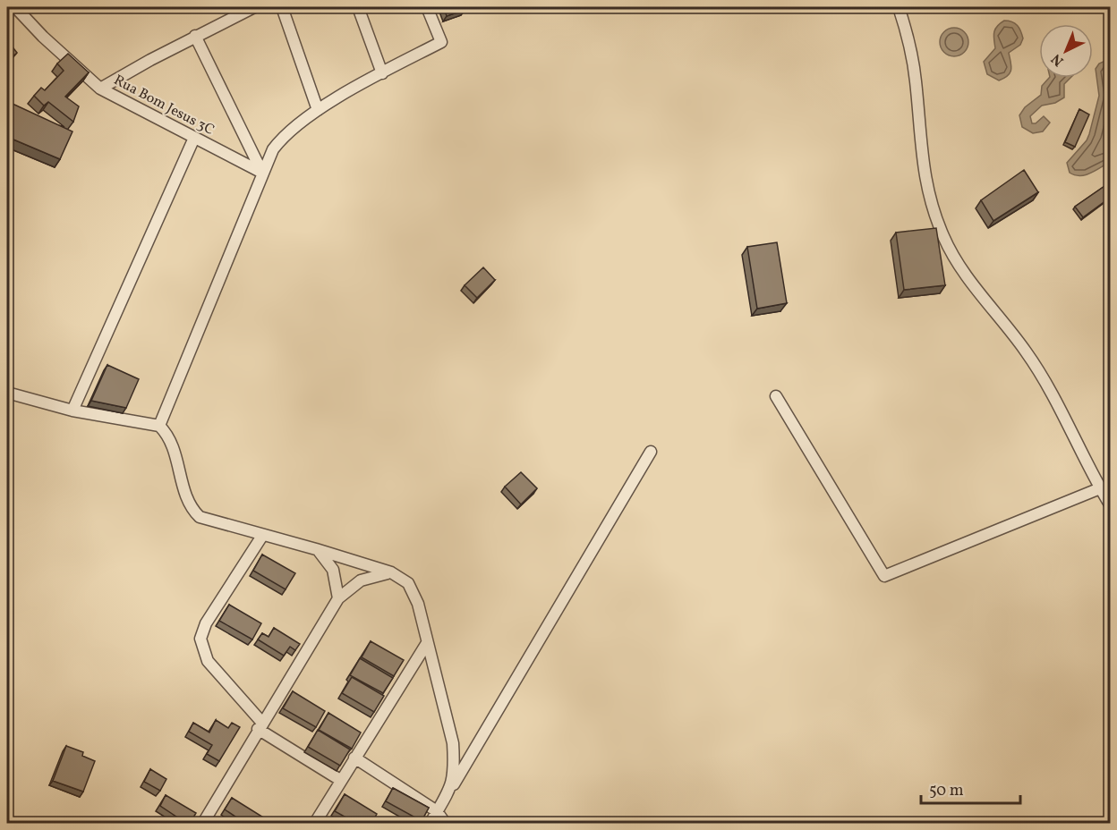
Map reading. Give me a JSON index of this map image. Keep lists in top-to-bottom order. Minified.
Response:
{"streets":{"street":["Rua Bom Jesus 3C"]},"scale_bar":"50 m","north":"bottom left"}
